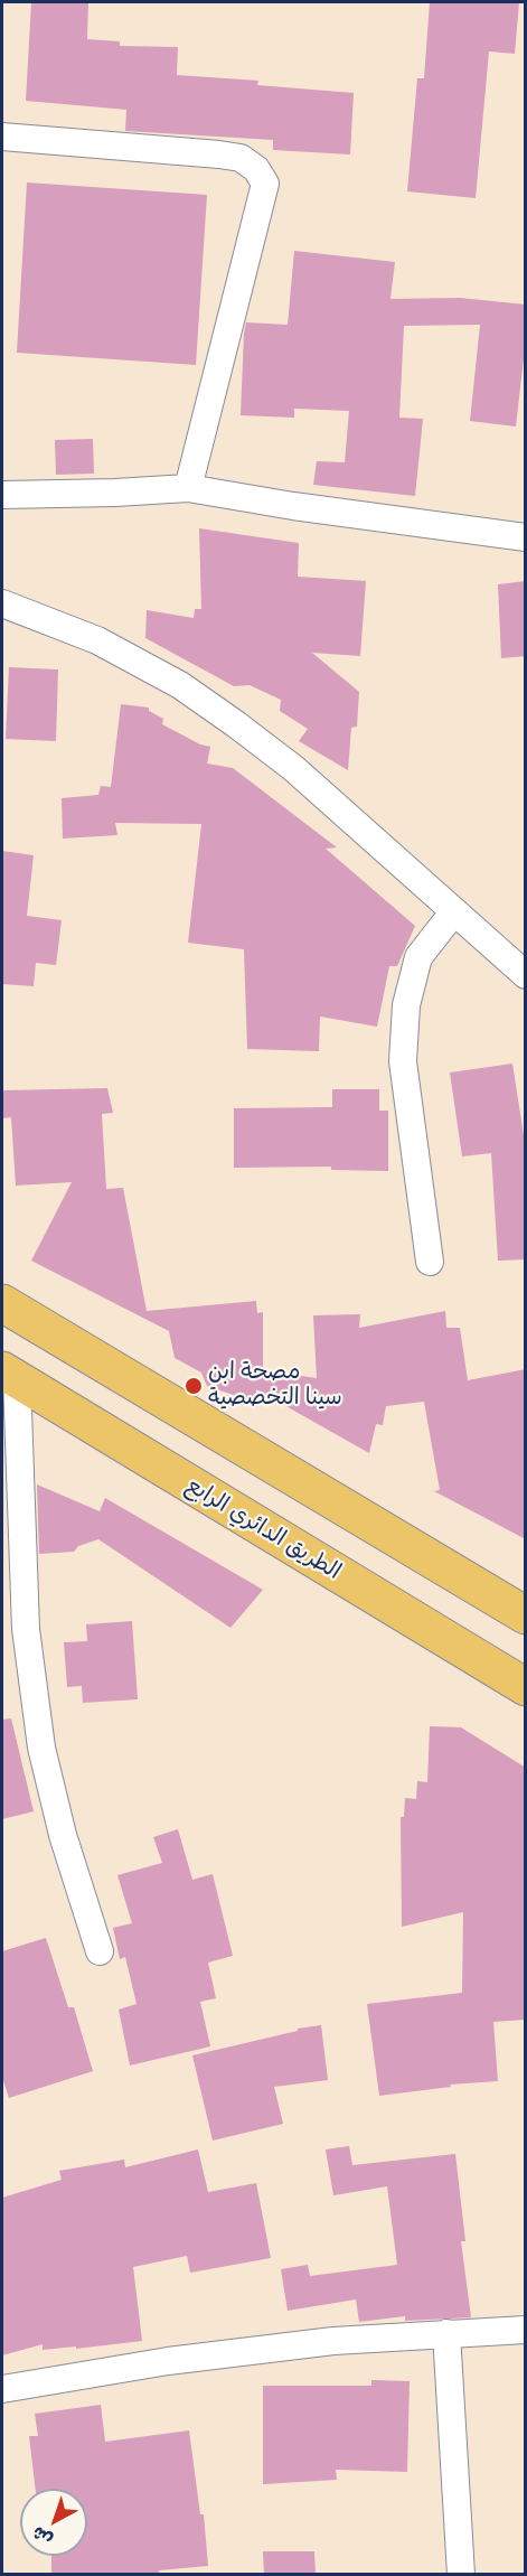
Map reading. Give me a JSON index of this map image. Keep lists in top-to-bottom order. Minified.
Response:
{"streets":{"main road":["الطريق الدائري الرابع"]},"places":["مصحة ابن سينا التخصصية"],"north":"bottom left"}
